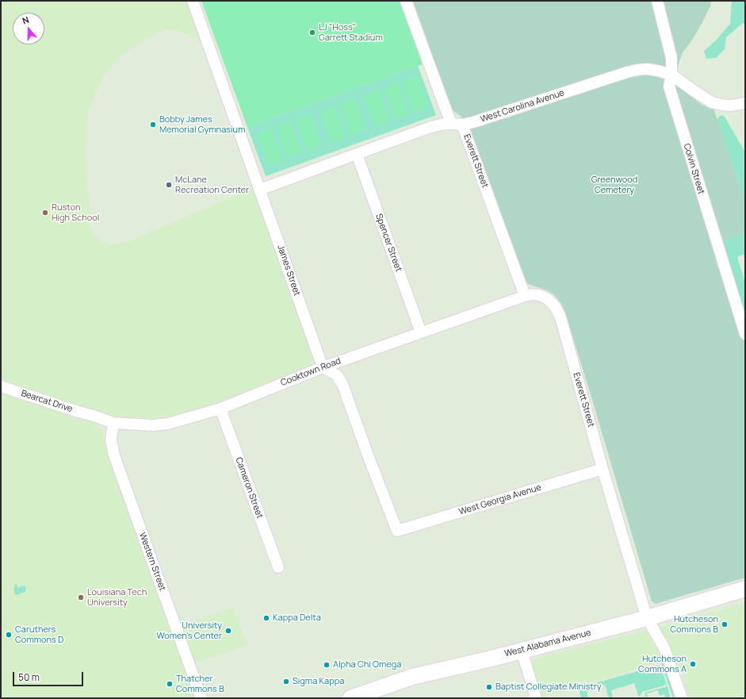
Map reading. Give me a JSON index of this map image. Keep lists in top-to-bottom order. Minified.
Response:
{"streets":{"main road":["West Alabama Avenue"],"street":["West Carolina Avenue","Everett Street","Colvin Street","Spencer Street","James Street","Cooktown Road","Bearcat Drive","Cameron Street","West Georgia Avenue","Western Street"]},"crossings":[["West Carolina Avenue","Everett Street"],["West Carolina Avenue","Colvin Street"],["West Carolina Avenue","Spencer Street"],["West Carolina Avenue","James Street"],["Everett Street","Cooktown Road"],["Everett Street","West Georgia Avenue"],["Everett Street","West Alabama Avenue"],["Spencer Street","Cooktown Road"],["James Street","Cooktown Road"],["James Street","West Georgia Avenue"],["Cooktown Road","Bearcat Drive"],["Cooktown Road","Cameron Street"],["Cooktown Road","West Georgia Avenue"],["Cooktown Road","Western Street"]],"parks":["Greenwood Cemetery"],"places":["LJ \"Hoss\" Garrett Stadium","Bobby James Memorial Gymnasium","McLane Recreation Center","Ruston High School","Louisiana Tech University","Kappa Delta","Hutcheson Commons B","University Women's Center","Caruthers Commons D","Hutcheson Commons A","Alpha Chi Omega","Sigma Kappa","Thatcher Commons B","Baptist Collegiate Ministry"],"scale_bar":"50 m","north":"top"}
